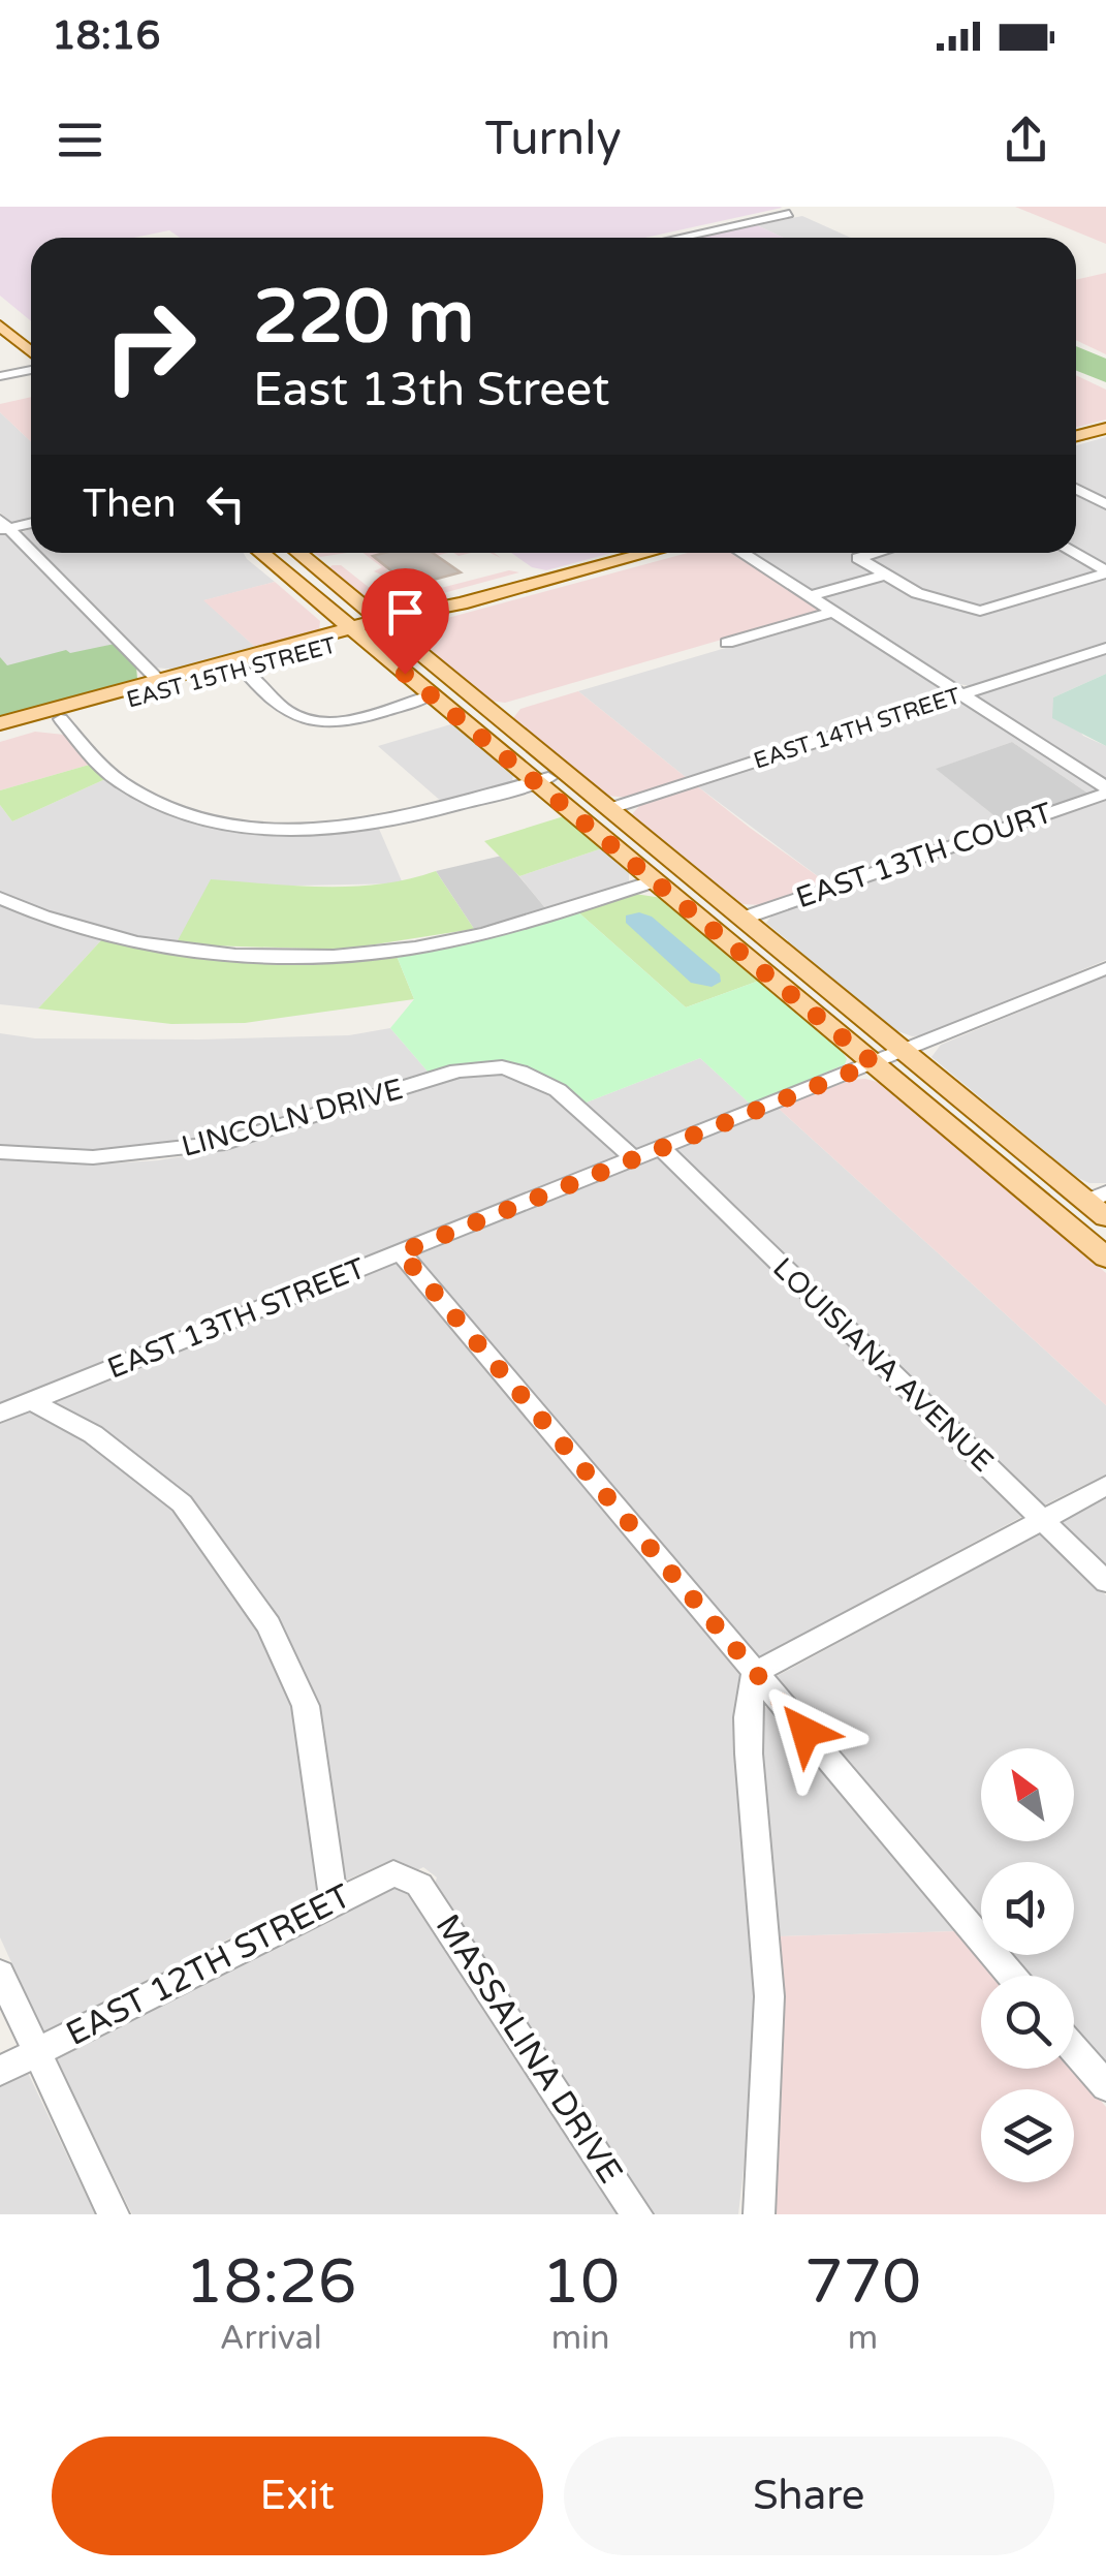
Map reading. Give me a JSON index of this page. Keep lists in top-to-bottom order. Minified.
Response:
{"streets":{"main road":["EAST 15TH STREET"],"street":["EAST 14TH STREET","EAST 13TH COURT","LINCOLN DRIVE","EAST 13TH STREET","LOUISIANA AVENUE","EAST 12TH STREET","MASSALINA DRIVE"]},"crossings":[["LINCOLN DRIVE","EAST 13TH STREET"],["EAST 13TH STREET","LOUISIANA AVENUE"],["EAST 12TH STREET","MASSALINA DRIVE"]],"north":"top left","page":{"status":"18:16","header":"Turnly","turn":["220 m","East 13th Street"],"then":"Then","eta":["18:26","Arrival","10","min","770","m"],"buttons":["Exit","Share"]}}
